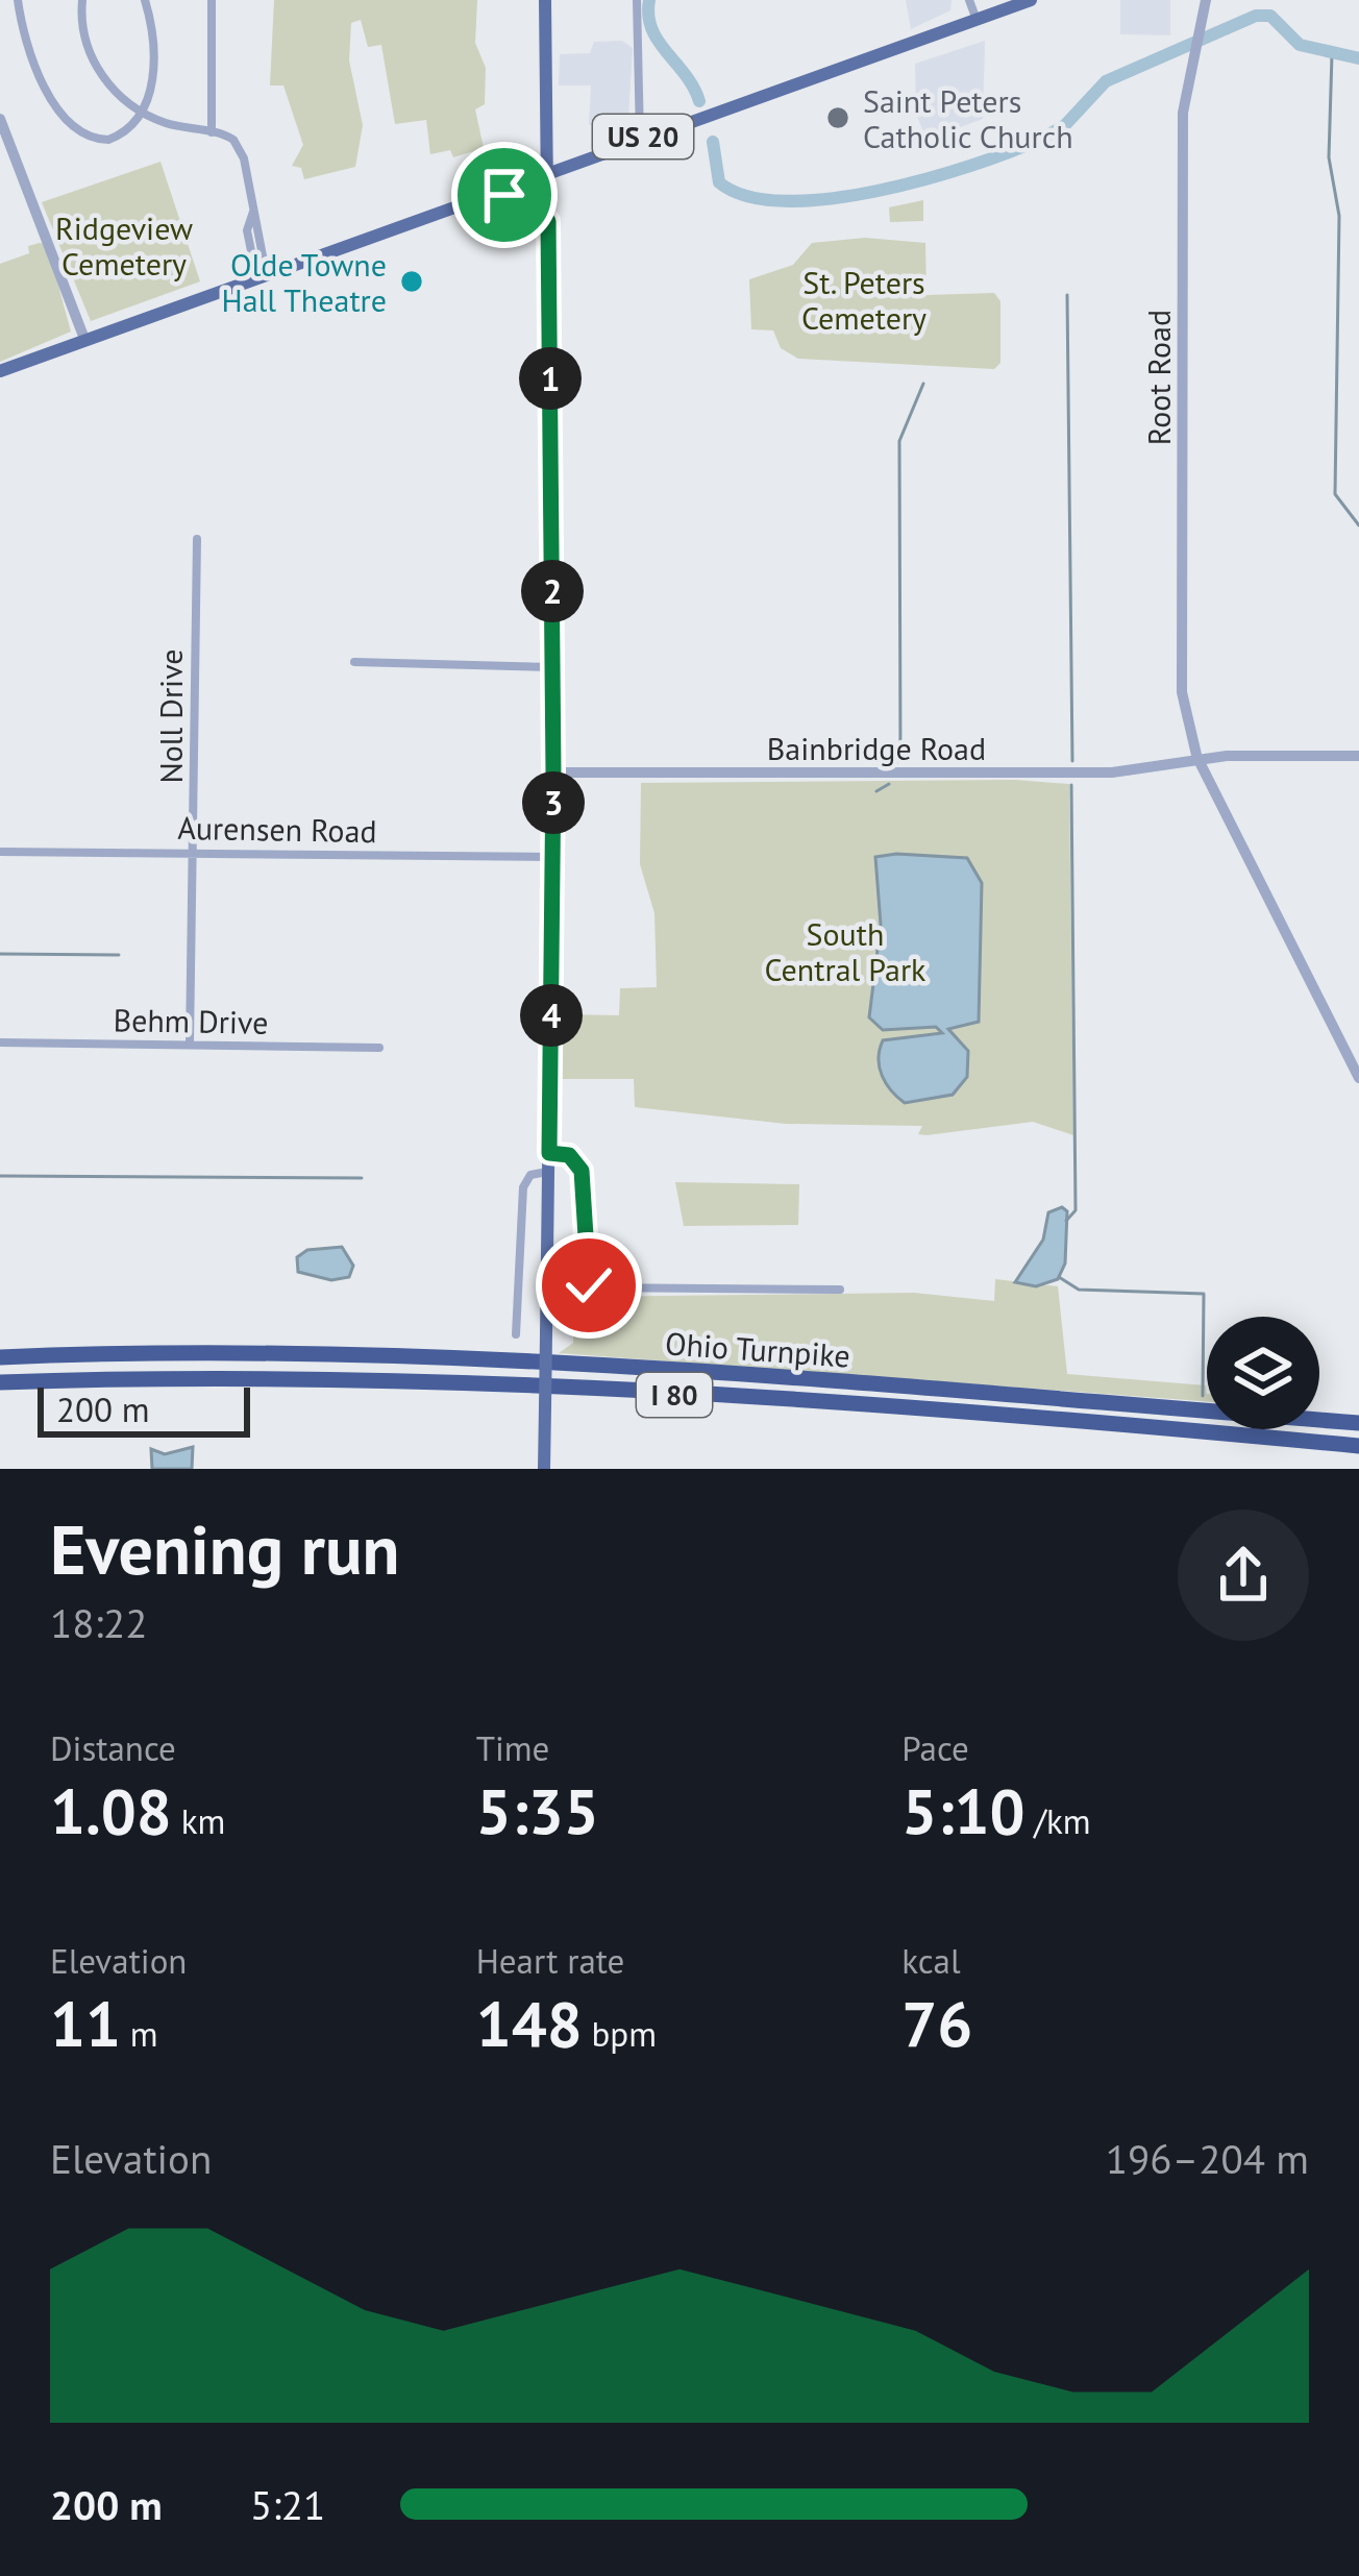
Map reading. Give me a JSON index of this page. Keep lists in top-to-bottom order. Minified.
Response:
{"streets":{"highway":["Ohio Turnpike","I 80"],"main road":["US 20"],"street":["Root Road","Noll Drive","Bainbridge Road","Aurensen Road","Behm Drive"]},"crossings":[["Root Road","Bainbridge Road"],["Noll Drive","Aurensen Road"],["Noll Drive","Behm Drive"]],"parks":["Ridgeview Cemetery","St. Peters Cemetery","South Central Park"],"places":["Saint Peters Catholic Church","Olde Towne Hall Theatre"],"scale_bar":"200 m","page":{"pins":["1","2","3","4"],"scale":"200 m","heading":["Evening run","18:22"],"stats":[["Distance","1.08 km"],["Time","5:35"],["Pace","5:10 /km"],["Elevation","11 m"],["Heart rate","148 bpm"],["kcal","76"]],"chart":["Elevation","196–204 m"],"list":[{"name":"200 m","note":"5:21"}]}}
